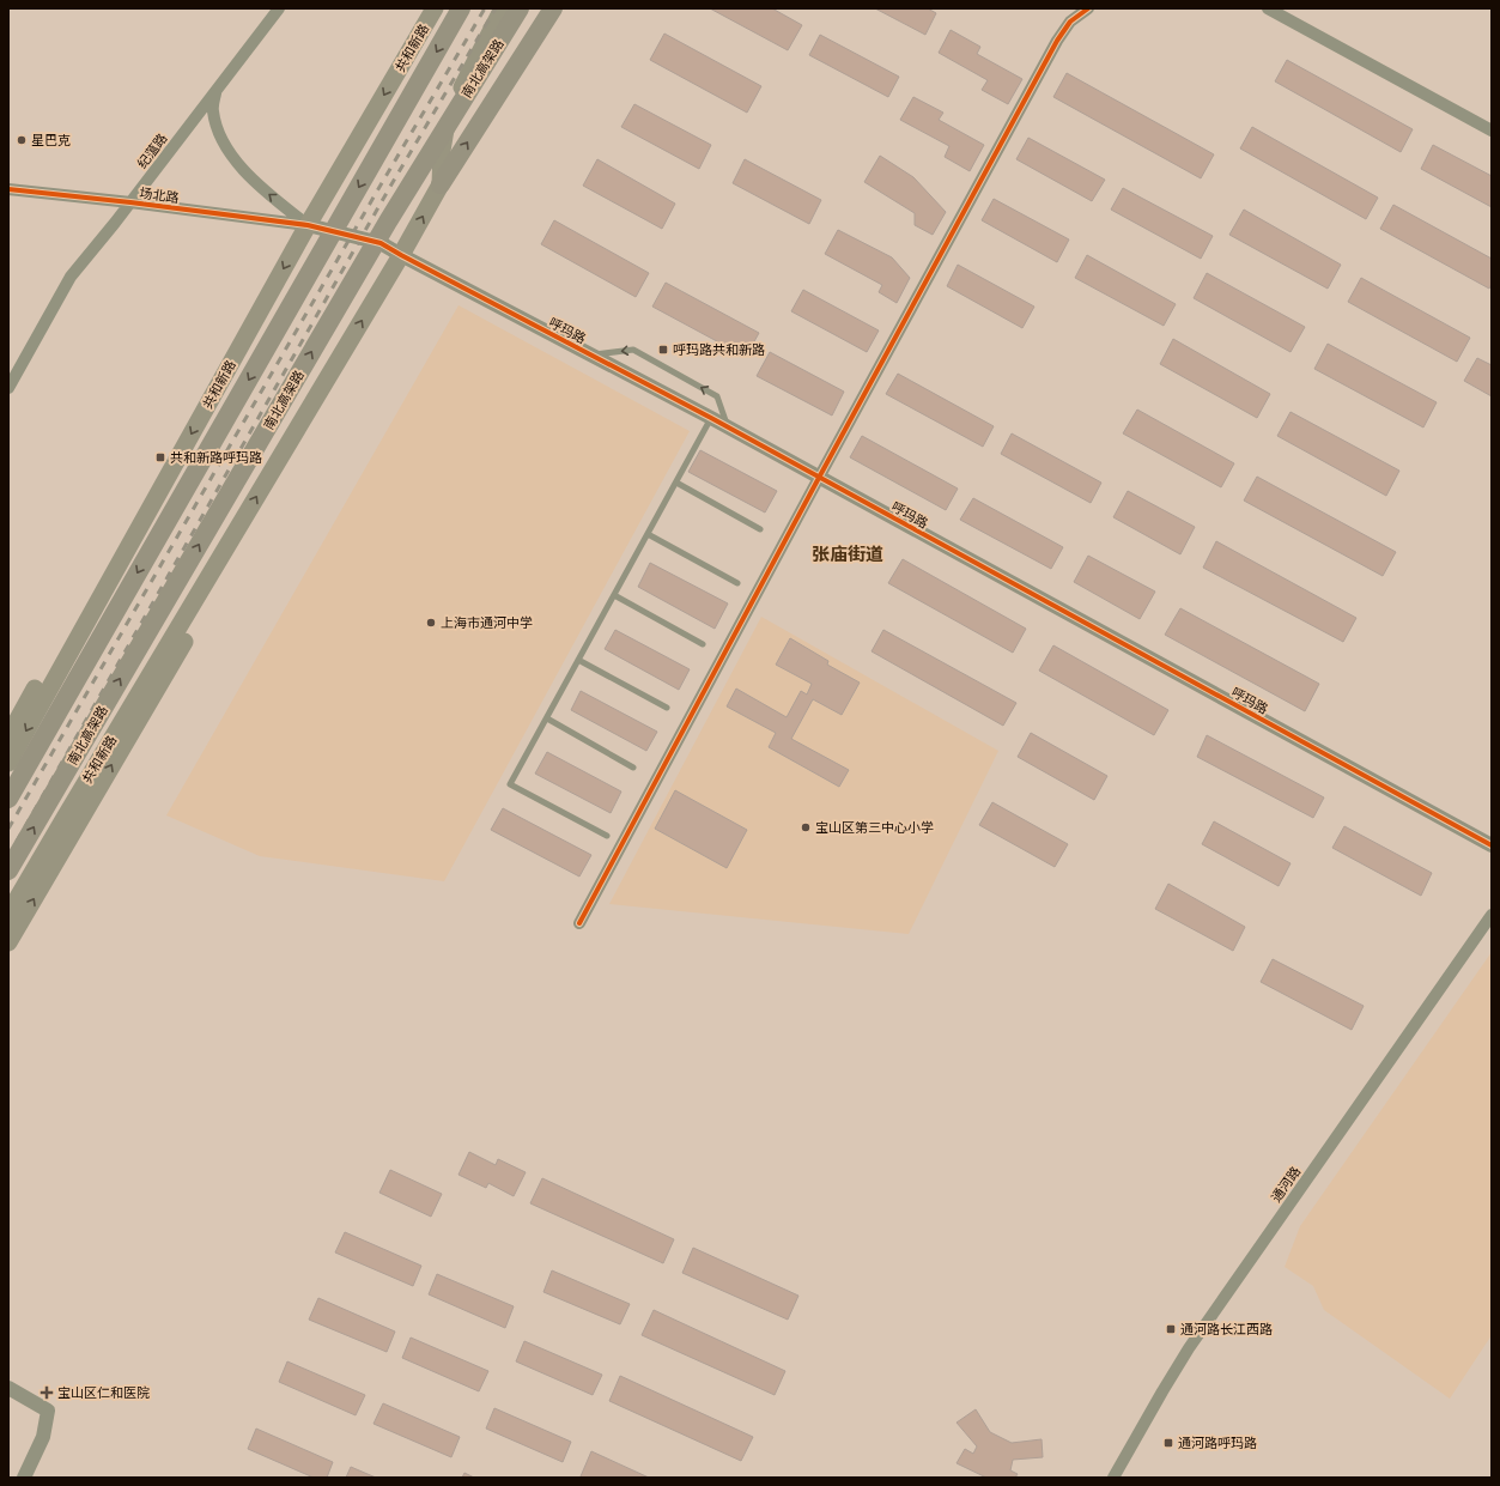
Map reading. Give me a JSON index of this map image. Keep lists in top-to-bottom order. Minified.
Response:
{"streets":{"highway":["南北高架路"],"main road":["共和新路"],"street":["纪蕰路","场北路","呼玛路","通河路"]},"crossings":[["共和新路","场北路"],["共和新路","呼玛路"],["纪蕰路","场北路"],["场北路","呼玛路"]],"districts":["张庙街道"],"places":{"other":["星巴克","上海市通河中学","宝山区第三中心小学"],"transit":["呼玛路共和新路","共和新路呼玛路","通河路长江西路","通河路呼玛路"],"health":["宝山区仁和医院"]}}
